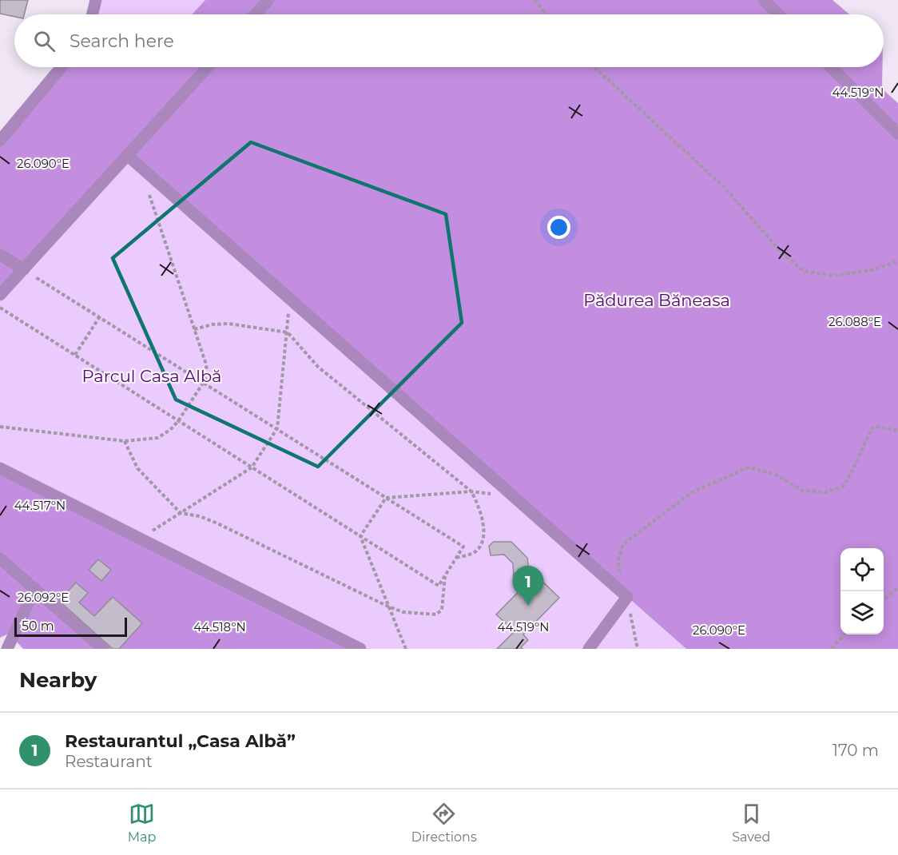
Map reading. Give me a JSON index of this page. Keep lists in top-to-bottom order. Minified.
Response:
{"parks":["Pădurea Băneasa","Parcul Casa Albă"],"scale_bar":"50 m","page":{"search":"Search here","pins":"1","scale":"50 m","heading":"Nearby","list":[{"mark":"1","name":"Restaurantul „Casa Albă”","note":"Restaurant","value":"170 m"}],"nav":["Map","Directions","Saved"]},"coordinates":["44.519°N","26.090°E","26.088°E","44.517°N","26.092°E","44.518°N"]}
